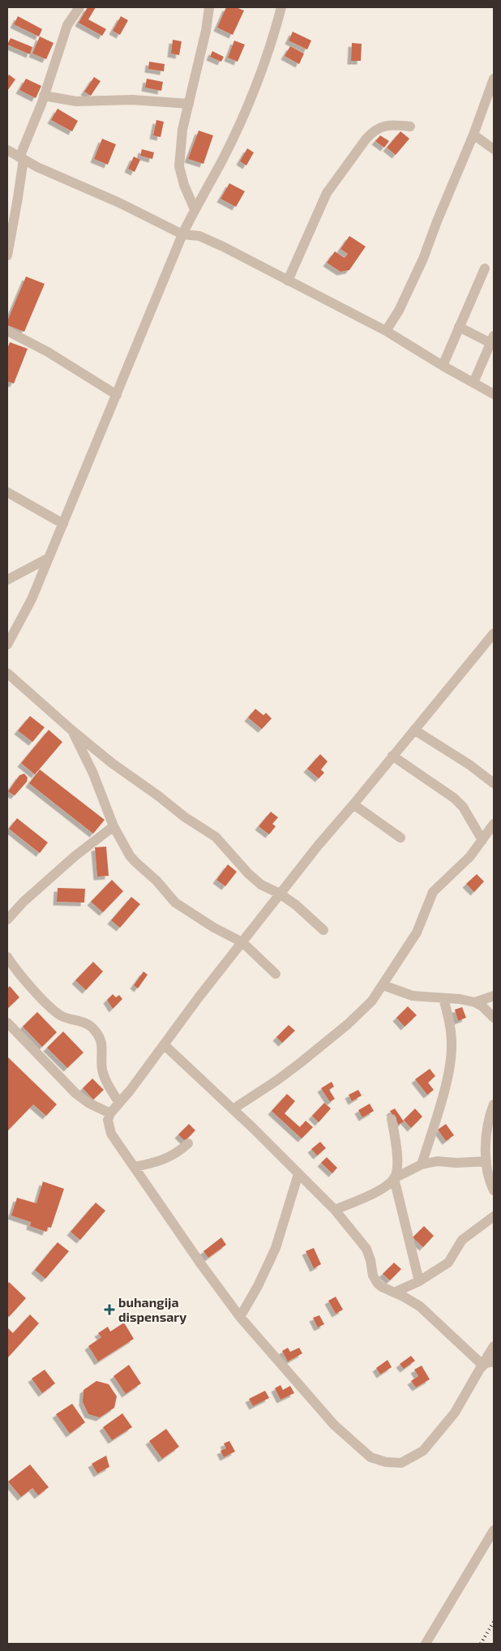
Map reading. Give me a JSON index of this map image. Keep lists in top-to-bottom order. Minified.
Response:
{"places":{"health":["buhangija dispensary"]}}
